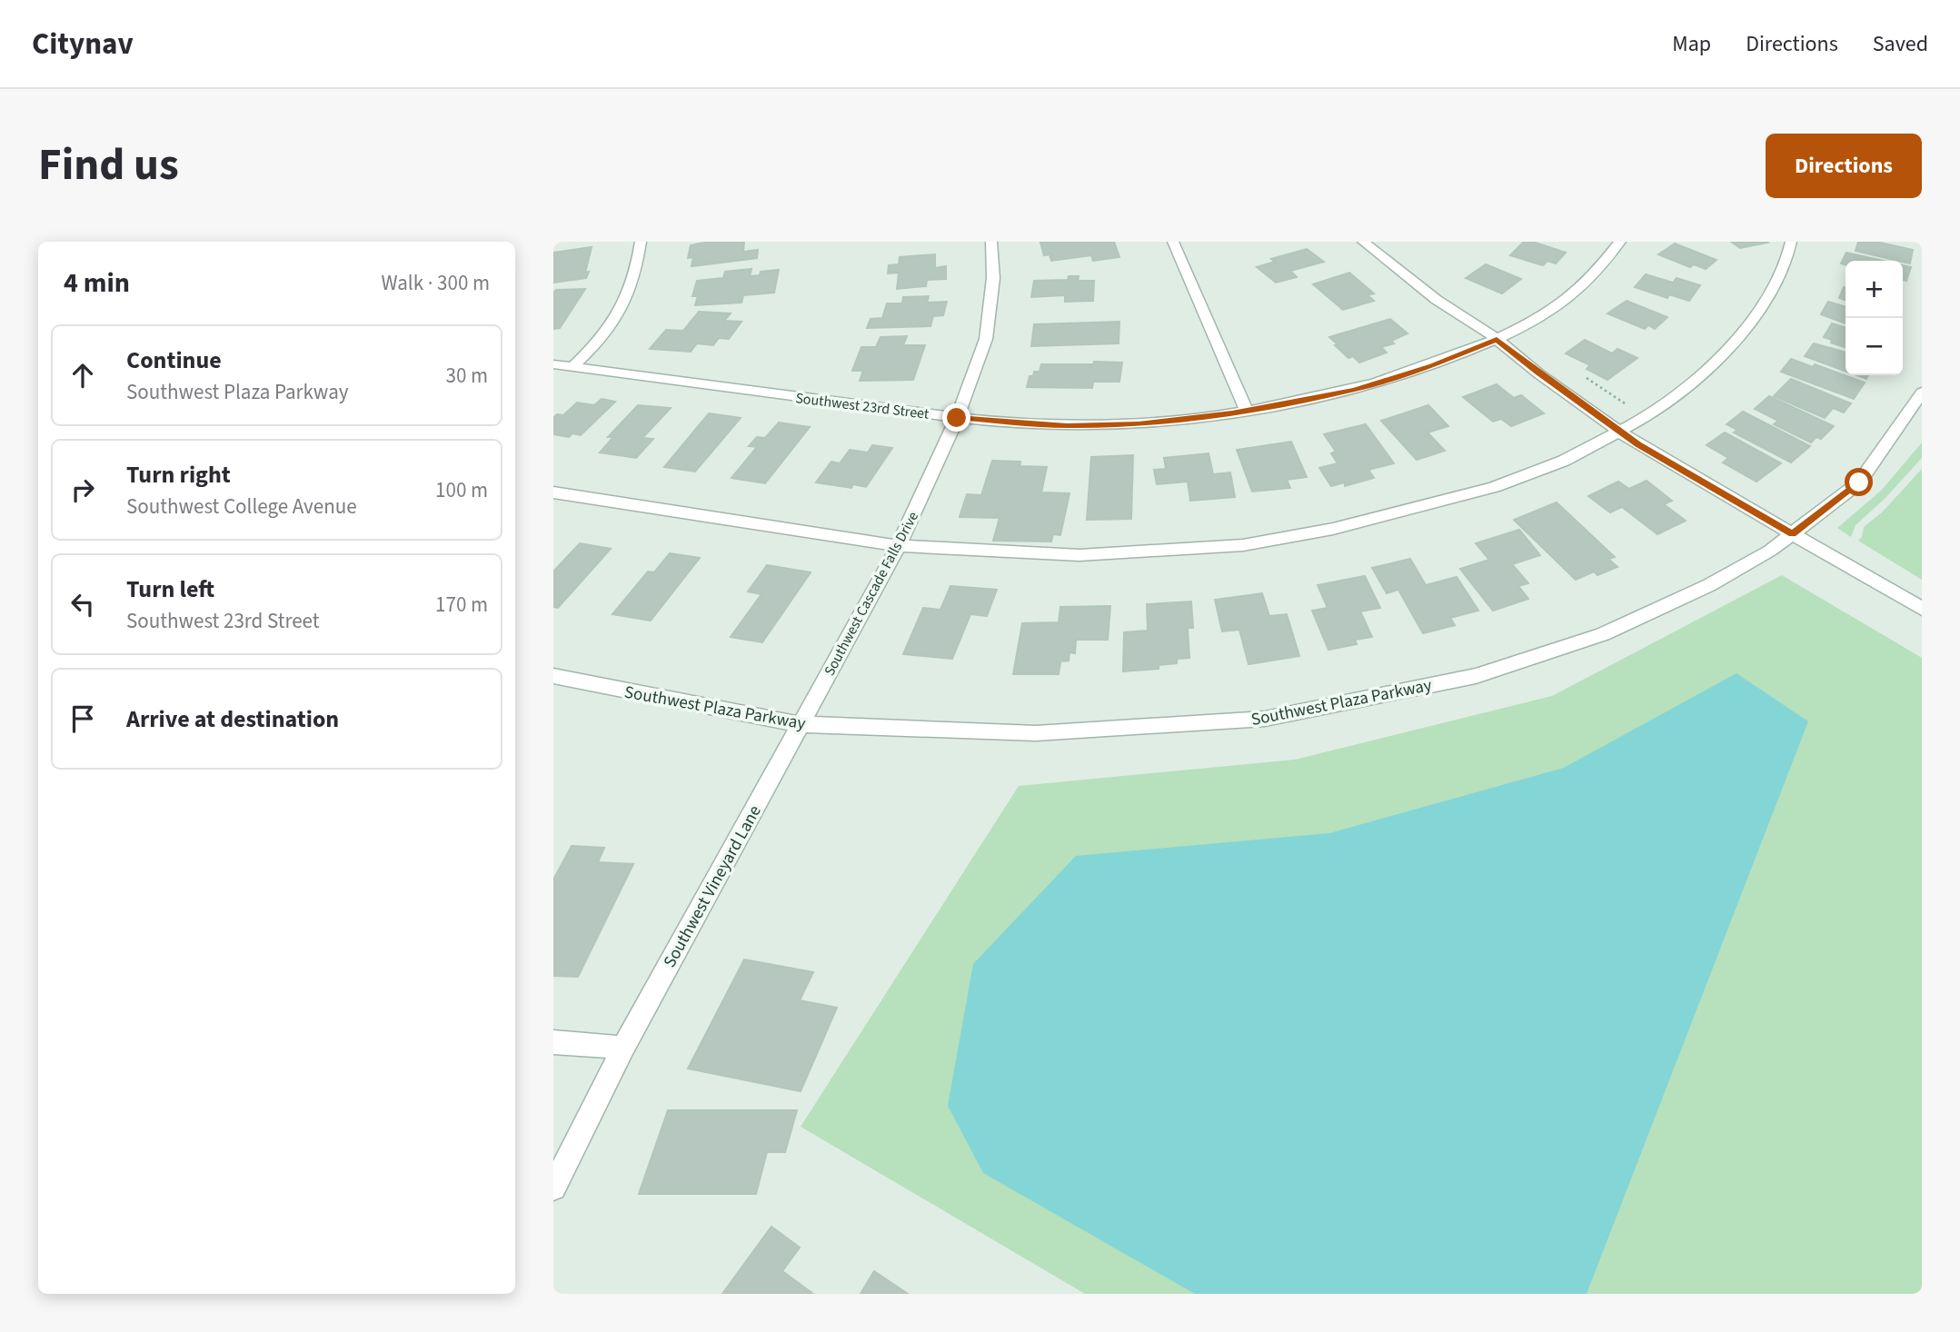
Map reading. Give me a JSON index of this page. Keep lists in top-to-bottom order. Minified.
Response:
{"streets":{"street":["Southwest 23rd Street","Southwest Cascade Falls Drive","Southwest Plaza Parkway","Southwest Vineyard Lane"]},"crossings":[["Southwest 23rd Street","Southwest Cascade Falls Drive"],["Southwest Cascade Falls Drive","Southwest Plaza Parkway"],["Southwest Cascade Falls Drive","Southwest Vineyard Lane"],["Southwest Plaza Parkway","Southwest Vineyard Lane"]],"page":{"header":"Citynav","nav":["Map","Directions","Saved"],"title":"Find us","buttons":"Directions","heading":["4 min","Walk · 300 m"],"map_buttons":["+","−"],"list":[["Continue","Southwest Plaza Parkway","30 m"],["Turn right","Southwest College Avenue","100 m"],["Turn left","Southwest 23rd Street","170 m"],"Arrive at destination"]}}
